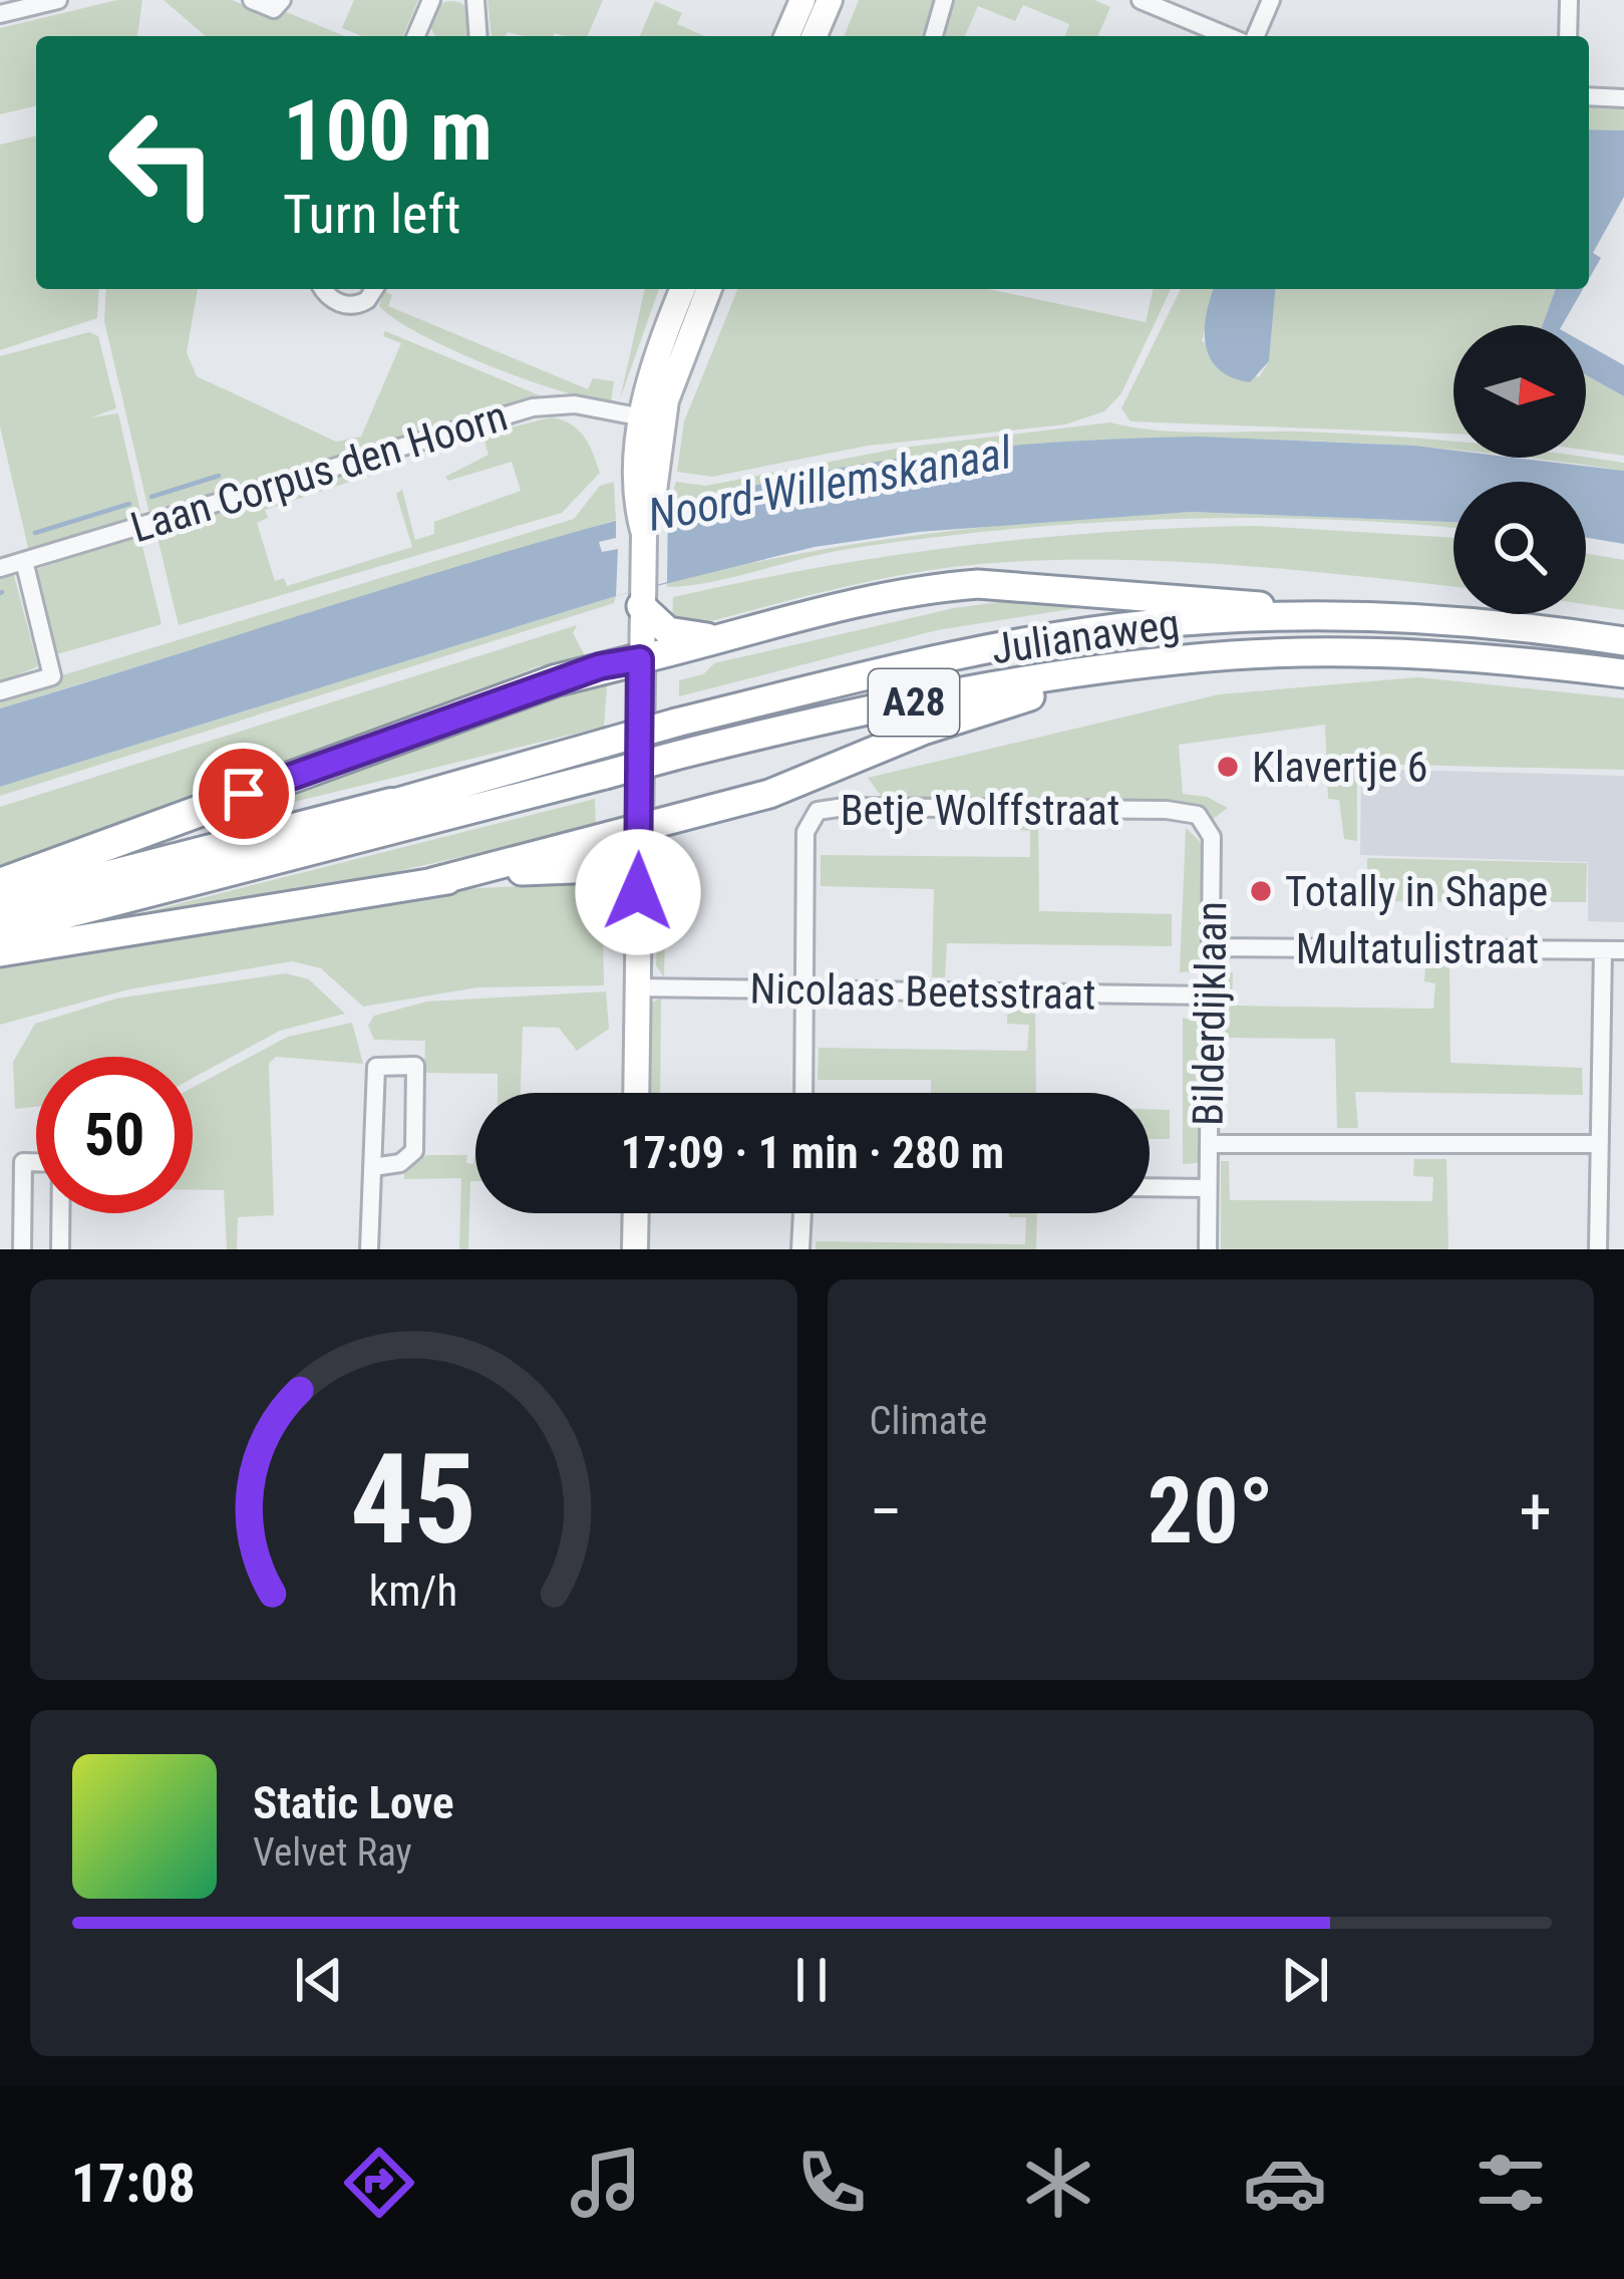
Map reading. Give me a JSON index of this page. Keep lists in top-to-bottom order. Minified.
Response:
{"streets":{"highway":["Julianaweg","A28"],"street":["Laan Corpus den Hoorn","Betje Wolffstraat","Multatulistraat","Nicolaas Beetsstraat","Bilderdijklaan"]},"crossings":[["Julianaweg","A28"],["Betje Wolffstraat","Nicolaas Beetsstraat"],["Betje Wolffstraat","Bilderdijklaan"],["Multatulistraat","Bilderdijklaan"],["Nicolaas Beetsstraat","Bilderdijklaan"]],"water":["Noord-Willemskanaal"],"places":["Klavertje 6","Totally in Shape"],"north":"right","page":{"turn":["100 m","Turn left"],"limit":"50","trip":"17:09 · 1 min · 280 m","tile":"Climate","heat":["−","20°","+"],"song":["Static Love","Velvet Ray"],"tabs":"17:08","gauge":["45","km/h"]}}
